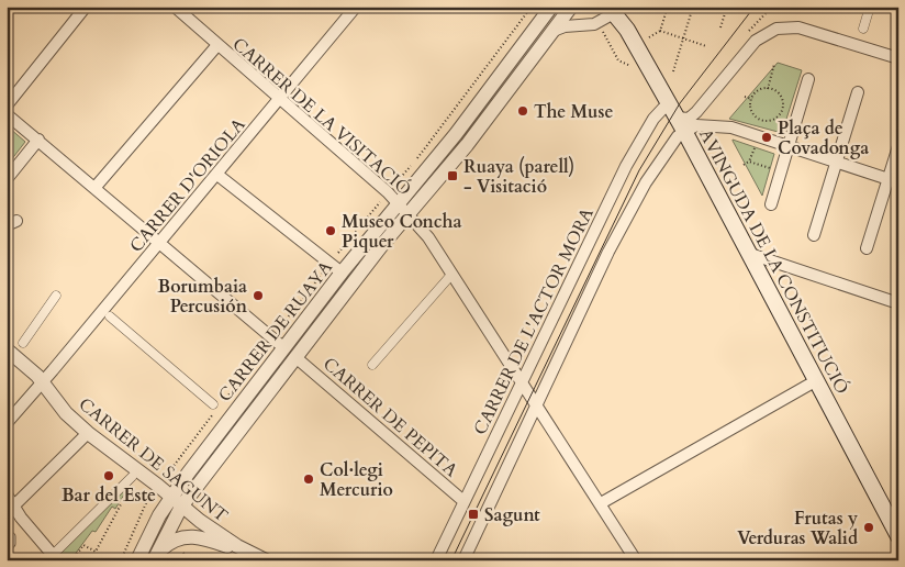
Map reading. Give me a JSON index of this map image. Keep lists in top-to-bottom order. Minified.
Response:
{"streets":{"main road":["AVINGUDA DE LA CONSTITUCIÓ"],"street":["CARRER DE LA VISITACIÓ","CARRER D'ORIOLA","CARRER DE L'ACTOR MORA","CARRER DE RUAYA","CARRER DE PEPITA","CARRER DE SAGUNT"]},"crossings":[["CARRER DE LA VISITACIÓ","CARRER D'ORIOLA"],["CARRER DE LA VISITACIÓ","CARRER DE L'ACTOR MORA"],["CARRER DE LA VISITACIÓ","CARRER DE RUAYA"],["CARRER D'ORIOLA","CARRER DE SAGUNT"],["AVINGUDA DE LA CONSTITUCIÓ","CARRER DE L'ACTOR MORA"],["CARRER DE L'ACTOR MORA","CARRER DE PEPITA"],["CARRER DE RUAYA","CARRER DE PEPITA"],["CARRER DE RUAYA","CARRER DE SAGUNT"]],"places":{"other":["The Muse","Plaça de Covadonga","Museo Concha Piquer","Borumbaia Percusión","Bar del Este","Col·legi Mercurio","Frutas y Verduras Walid"],"transit":["Ruaya (parell) - Visitació","Sagunt"]}}
